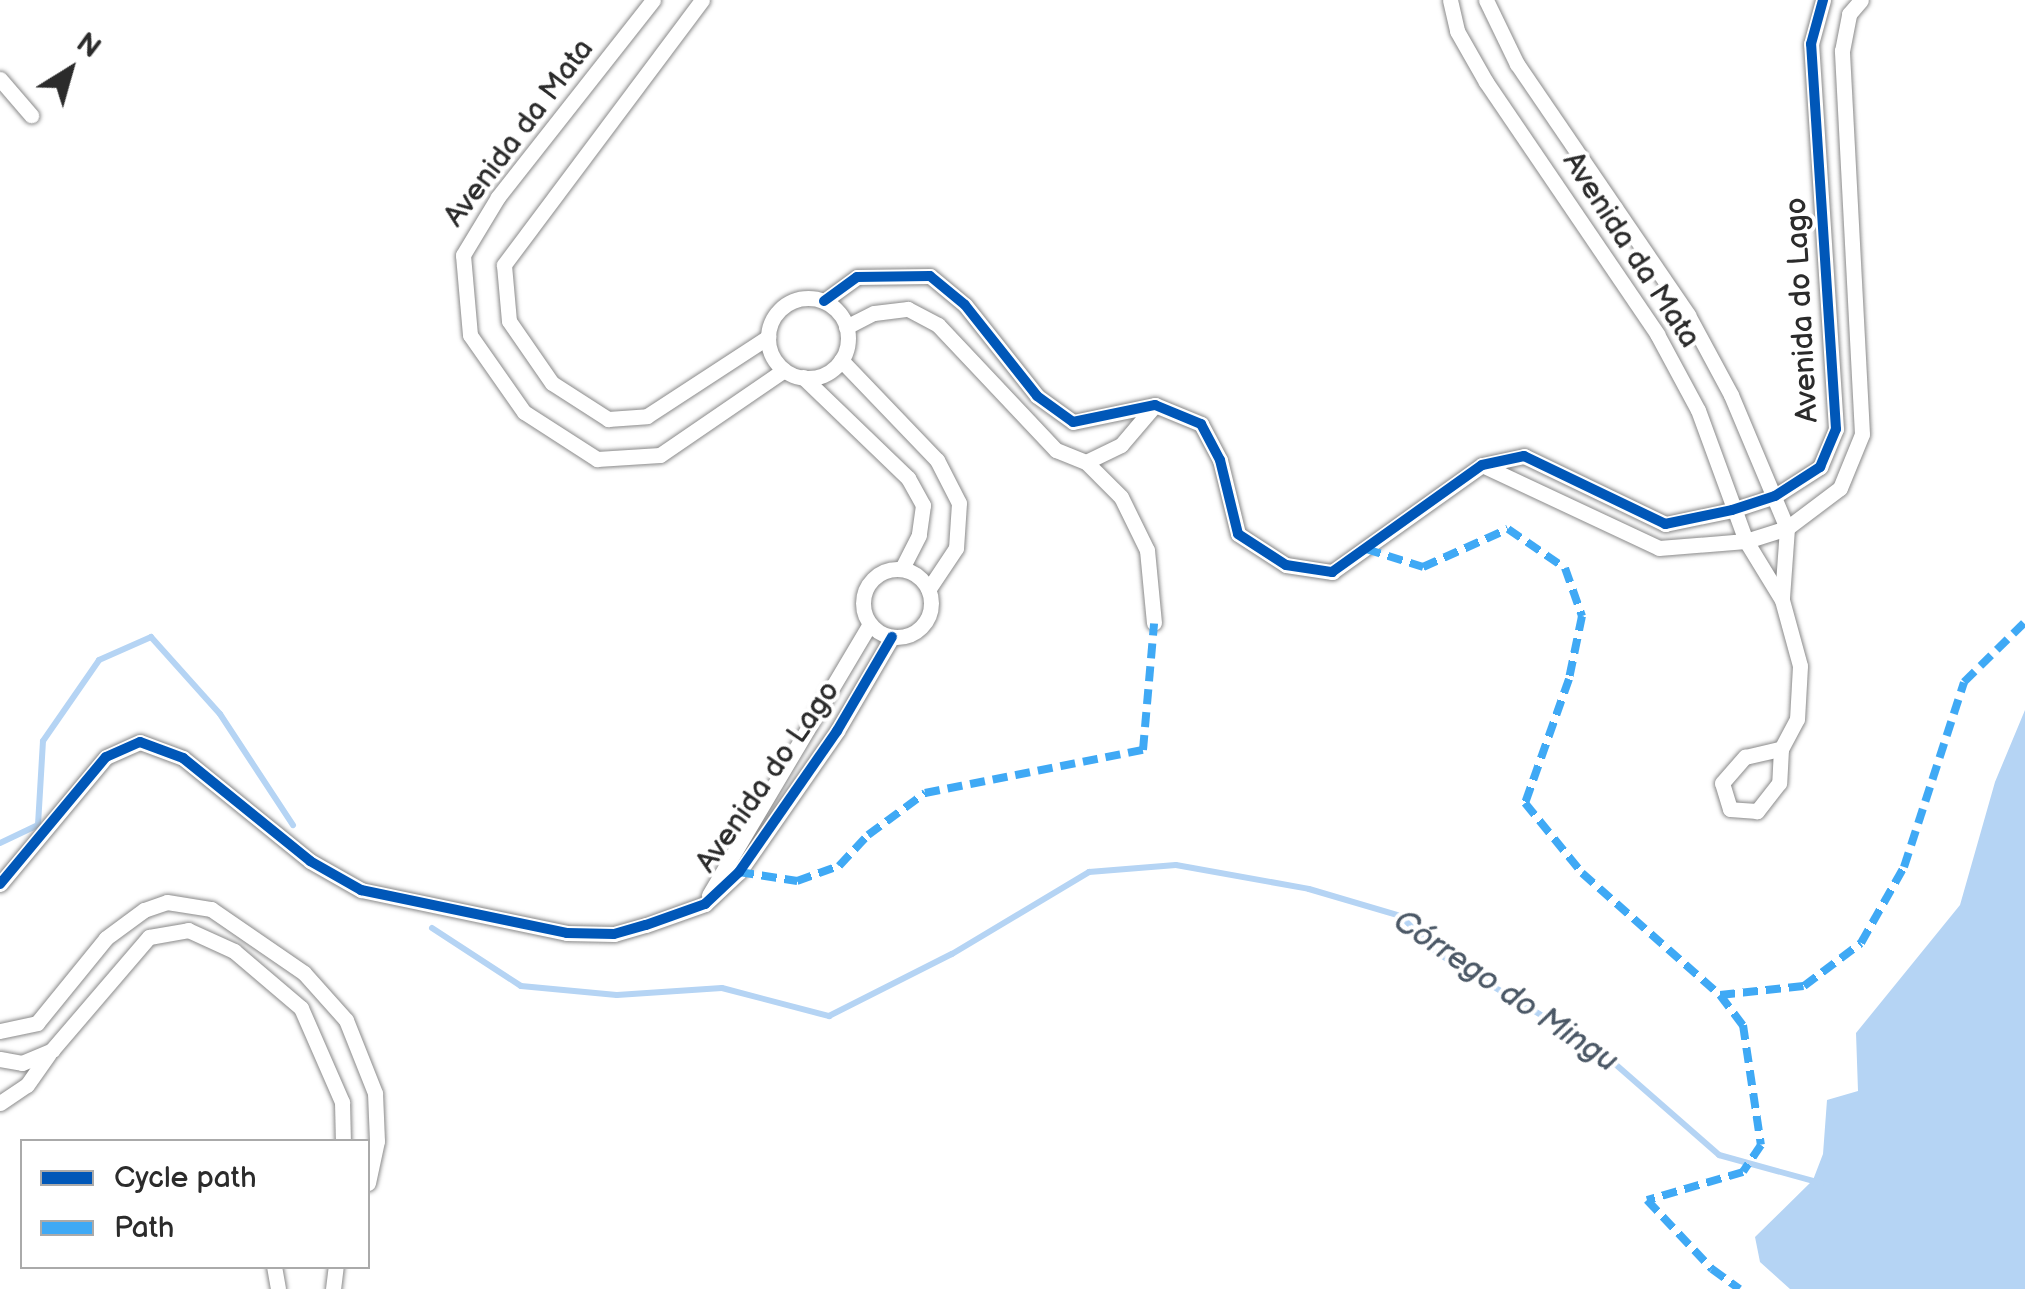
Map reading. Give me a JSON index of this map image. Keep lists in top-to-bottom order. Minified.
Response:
{"streets":{"street":["Avenida da Mata","Avenida do Lago"]},"crossings":[["Avenida da Mata","Avenida do Lago"]],"water":["Córrego do Mingu"],"legend":["Cycle path","Path"],"north":"top right"}
